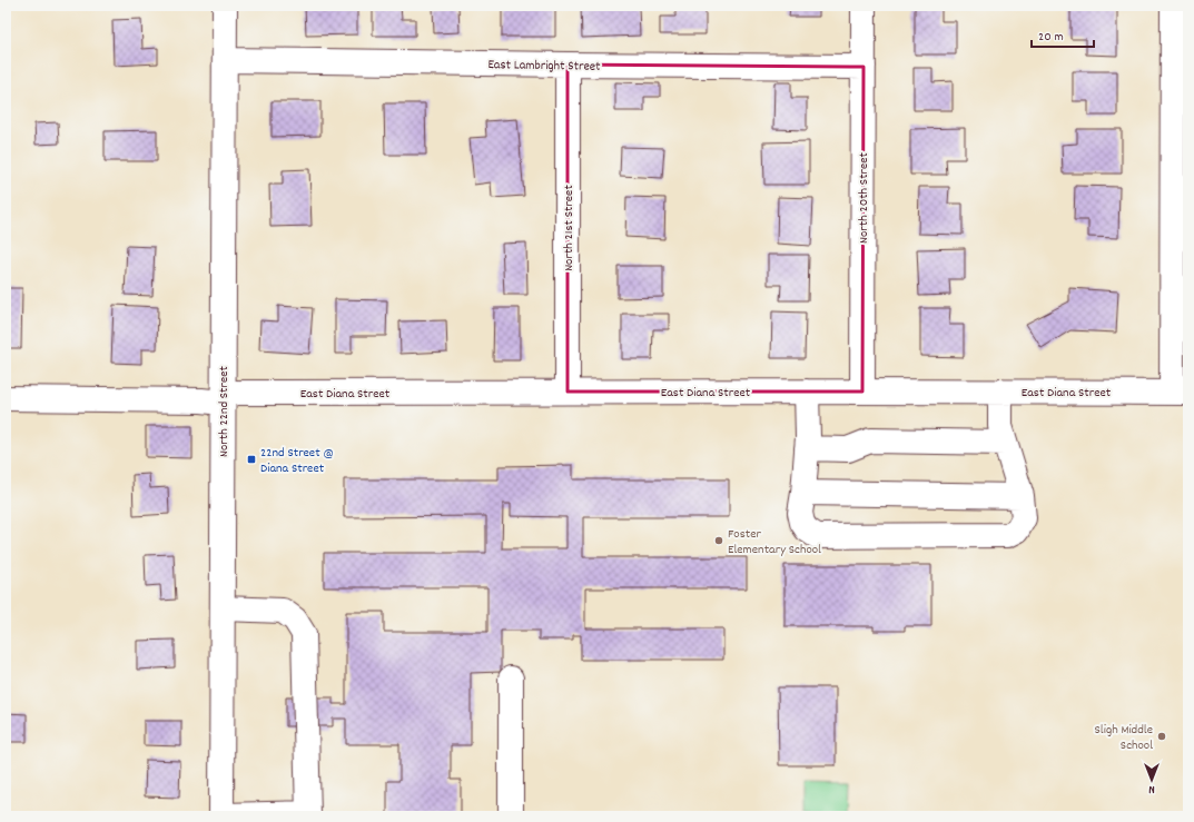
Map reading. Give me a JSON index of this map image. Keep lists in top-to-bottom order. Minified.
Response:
{"streets":{"street":["East Lambright Street","North 20th Street","North 21st Street","East Diana Street","North 22nd Street"]},"crossings":[["East Lambright Street","North 20th Street"],["East Lambright Street","North 21st Street"],["East Lambright Street","North 22nd Street"],["North 20th Street","East Diana Street"],["North 21st Street","East Diana Street"],["East Diana Street","North 22nd Street"]],"places":{"transit":["22nd Street @ Diana Street"],"other":["Foster Elementary School","Sligh Middle School"]},"scale_bar":"20 m","north":"bottom"}
